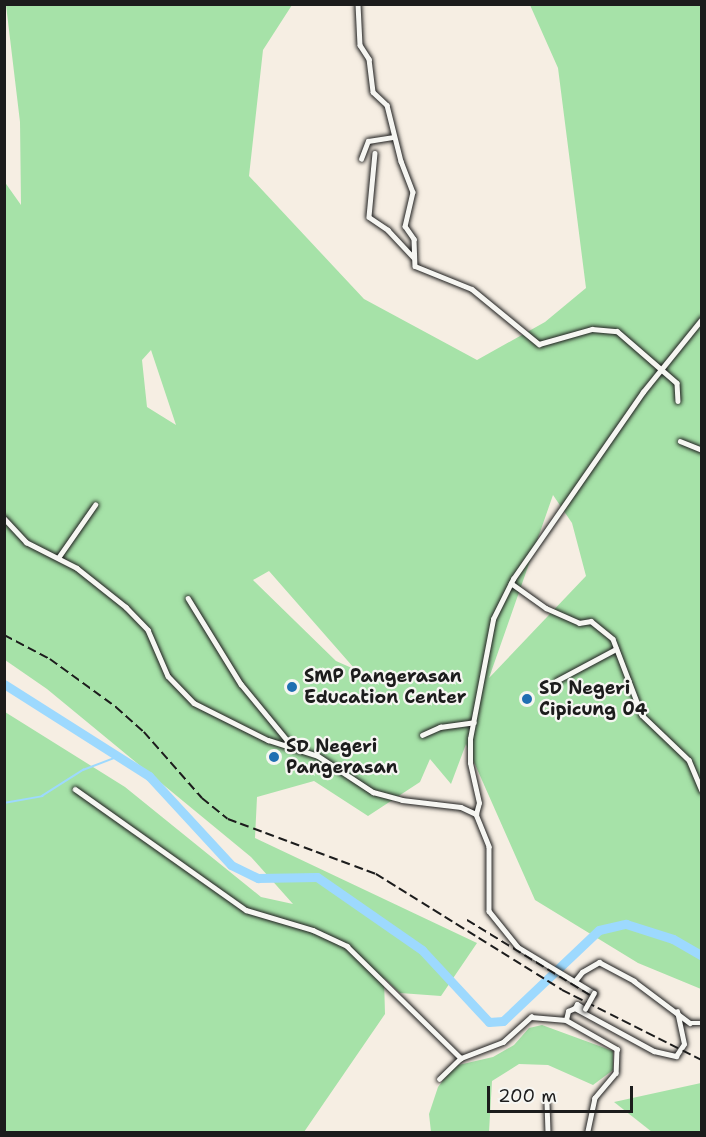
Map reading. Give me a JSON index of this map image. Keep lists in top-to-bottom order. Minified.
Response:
{"places":["SMP Pangerasan Education Center","SD Negeri Cipicung 04","SD Negeri Pangerasan"],"scale_bar":"200 m"}
